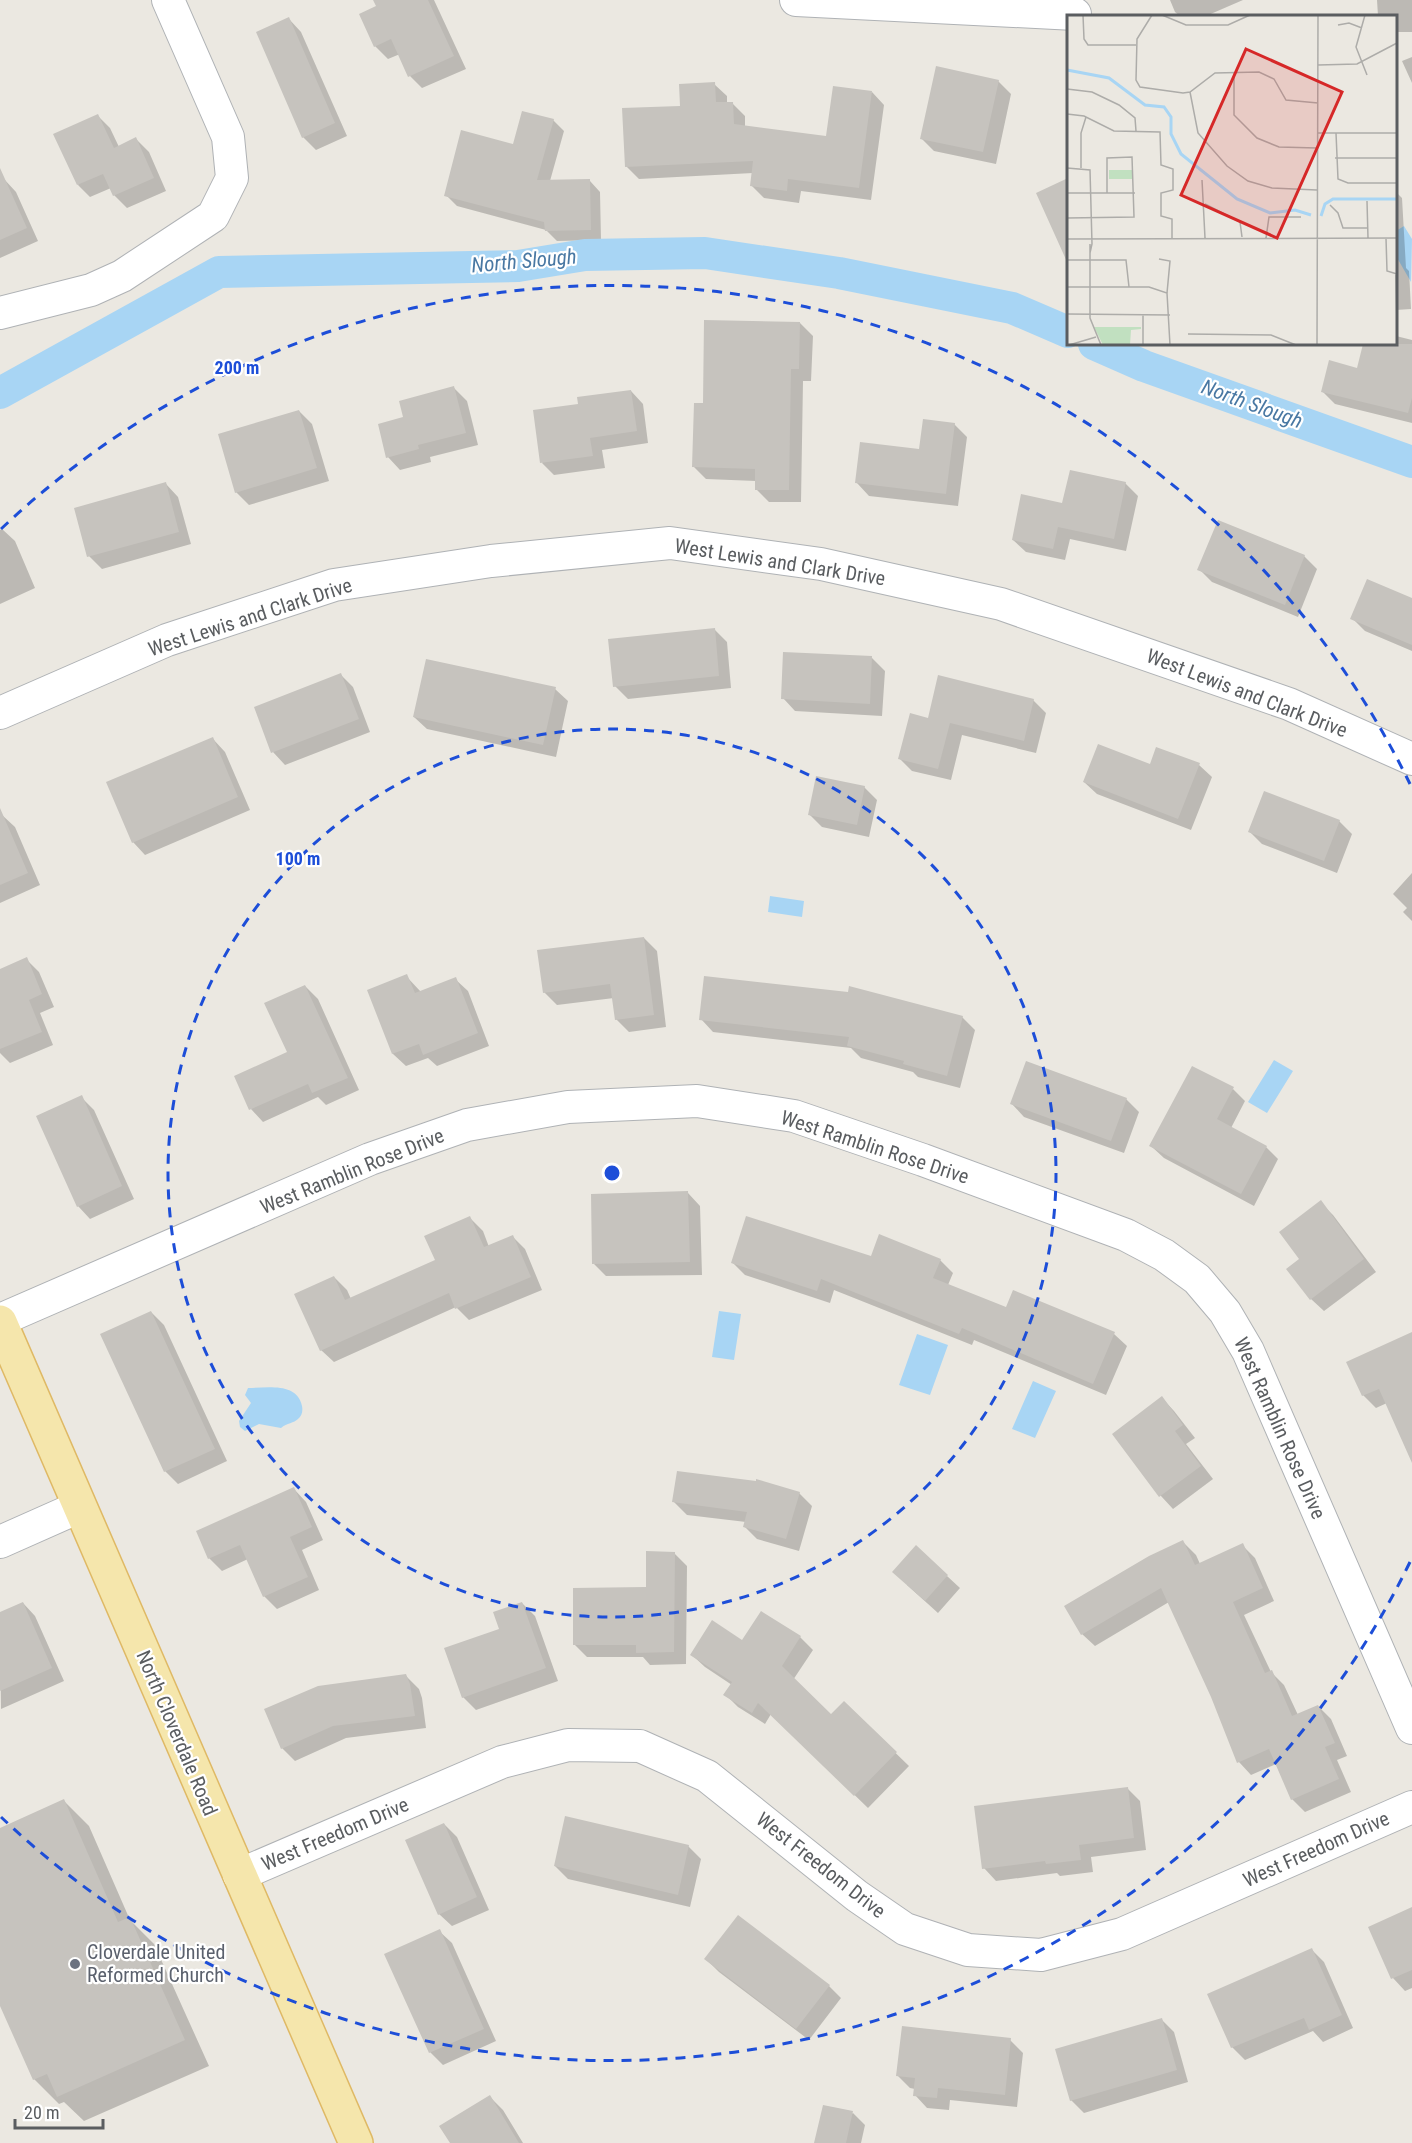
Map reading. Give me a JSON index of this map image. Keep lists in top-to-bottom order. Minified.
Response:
{"streets":{"main road":["North Cloverdale Road"],"street":["West Lewis and Clark Drive","West Ramblin Rose Drive","West Freedom Drive"]},"crossings":[["West Ramblin Rose Drive","North Cloverdale Road"],["North Cloverdale Road","West Freedom Drive"]],"water":["North Slough"],"places":["Cloverdale United Reformed Church"],"scale_bar":"20 m","rings":["200 m","100 m"]}
